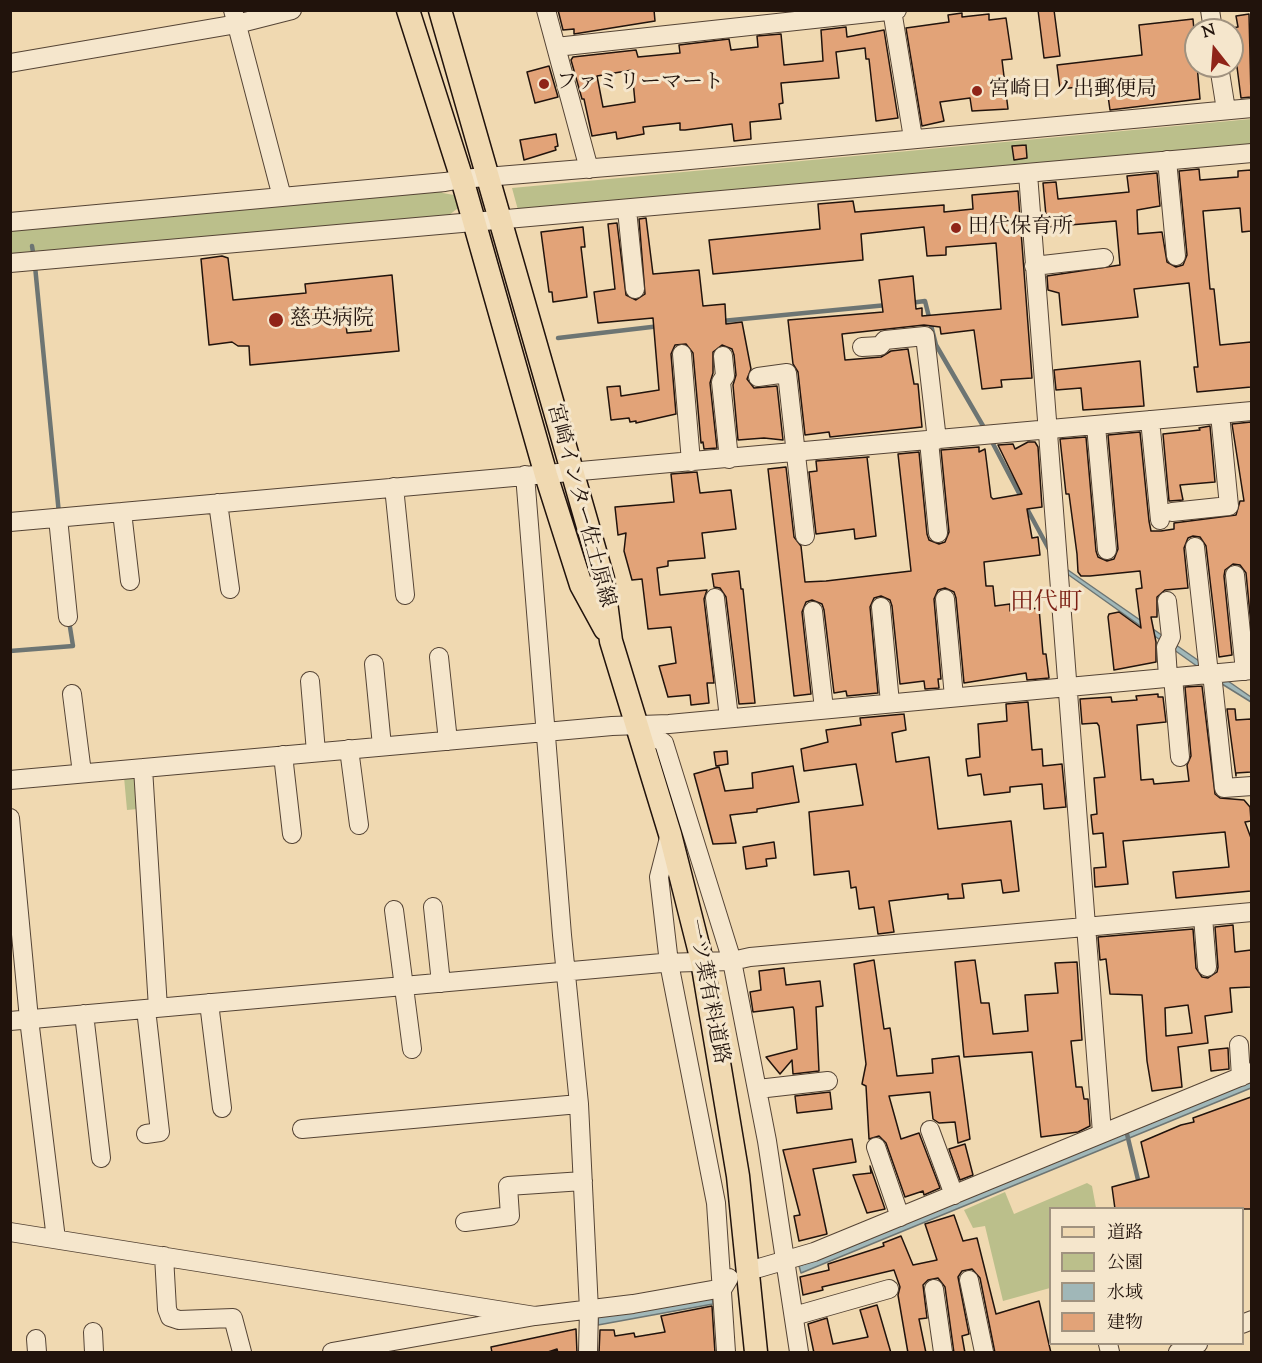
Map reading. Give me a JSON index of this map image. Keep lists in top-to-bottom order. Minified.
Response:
{"streets":{"main road":["宮崎インター佐土原線","一ツ葉有料道路"]},"crossings":[["宮崎インター佐土原線","一ツ葉有料道路"]],"districts":["田代町"],"places":["ファミリーマート","宮崎日ノ出郵便局","田代保育所","慈英病院"],"legend":["道路","公園","水域","建物"],"north":"top"}
